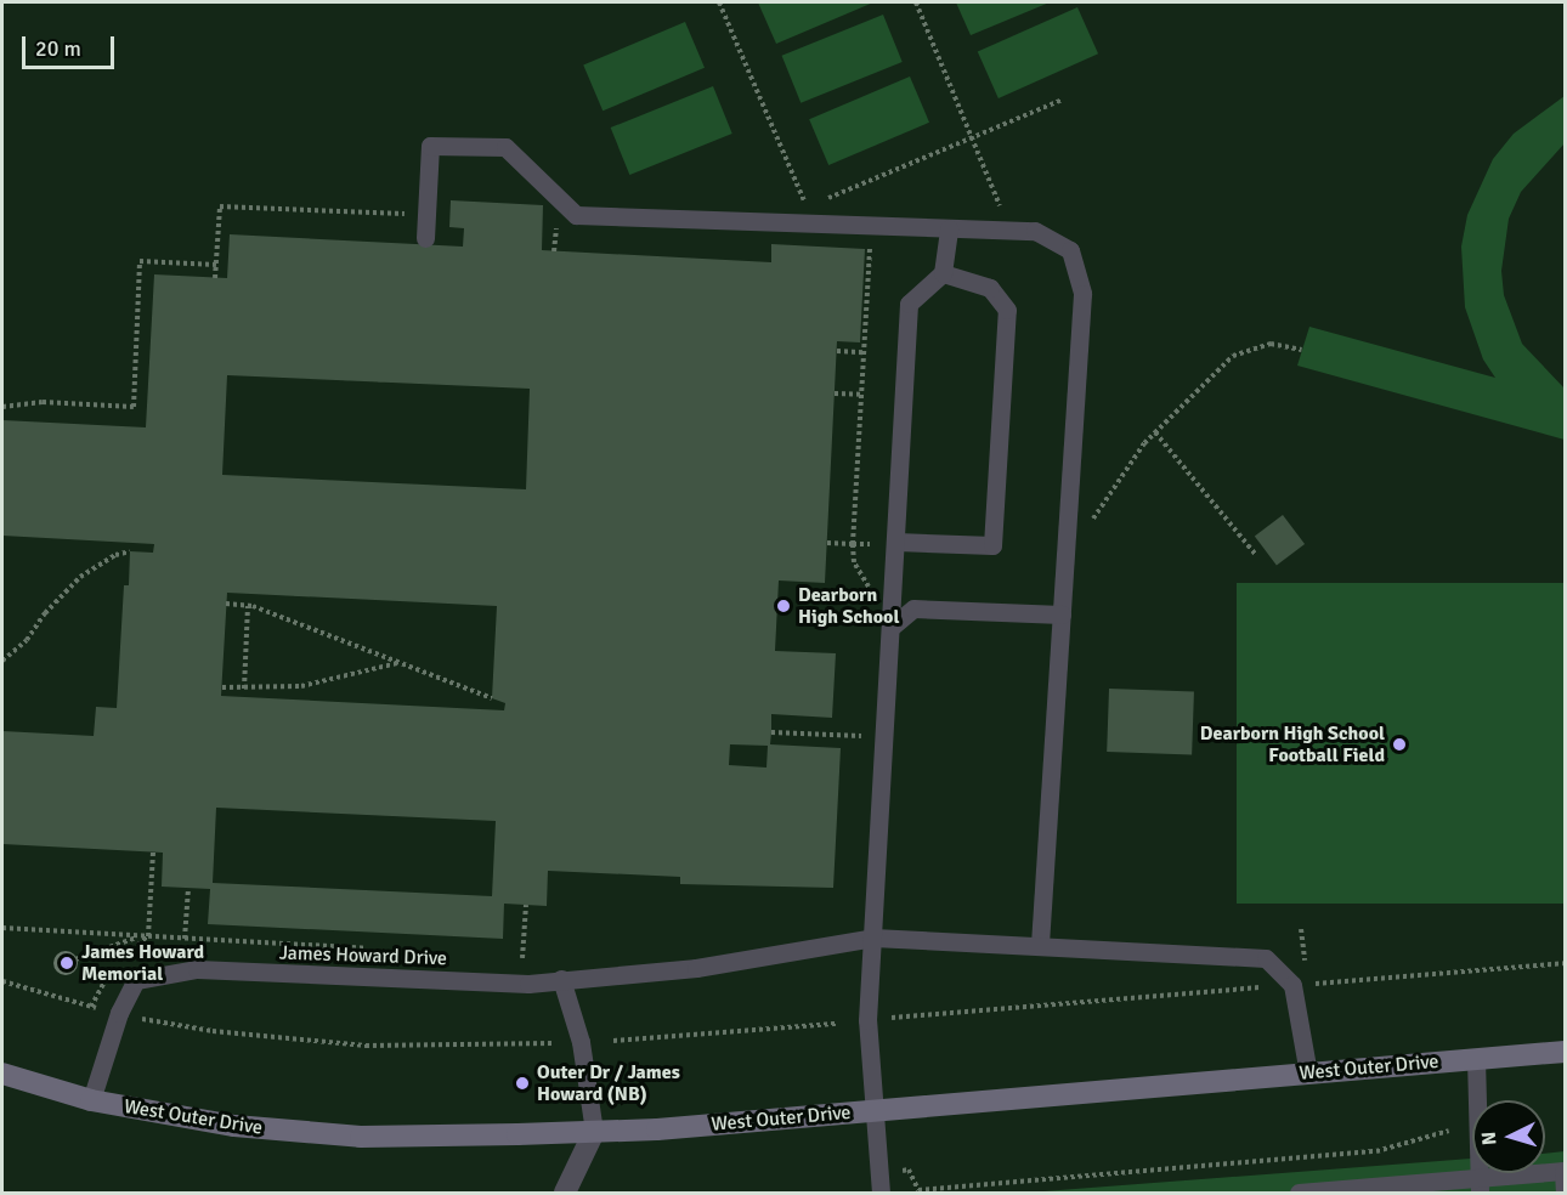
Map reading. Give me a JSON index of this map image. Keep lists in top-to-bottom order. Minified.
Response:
{"streets":{"main road":["West Outer Drive"],"lane":["James Howard Drive"]},"crossings":[["James Howard Drive","West Outer Drive"]],"places":["Dearborn High School","Dearborn High School Football Field","James Howard Memorial","Outer Dr / James Howard (NB)"],"scale_bar":"20 m","north":"left"}
